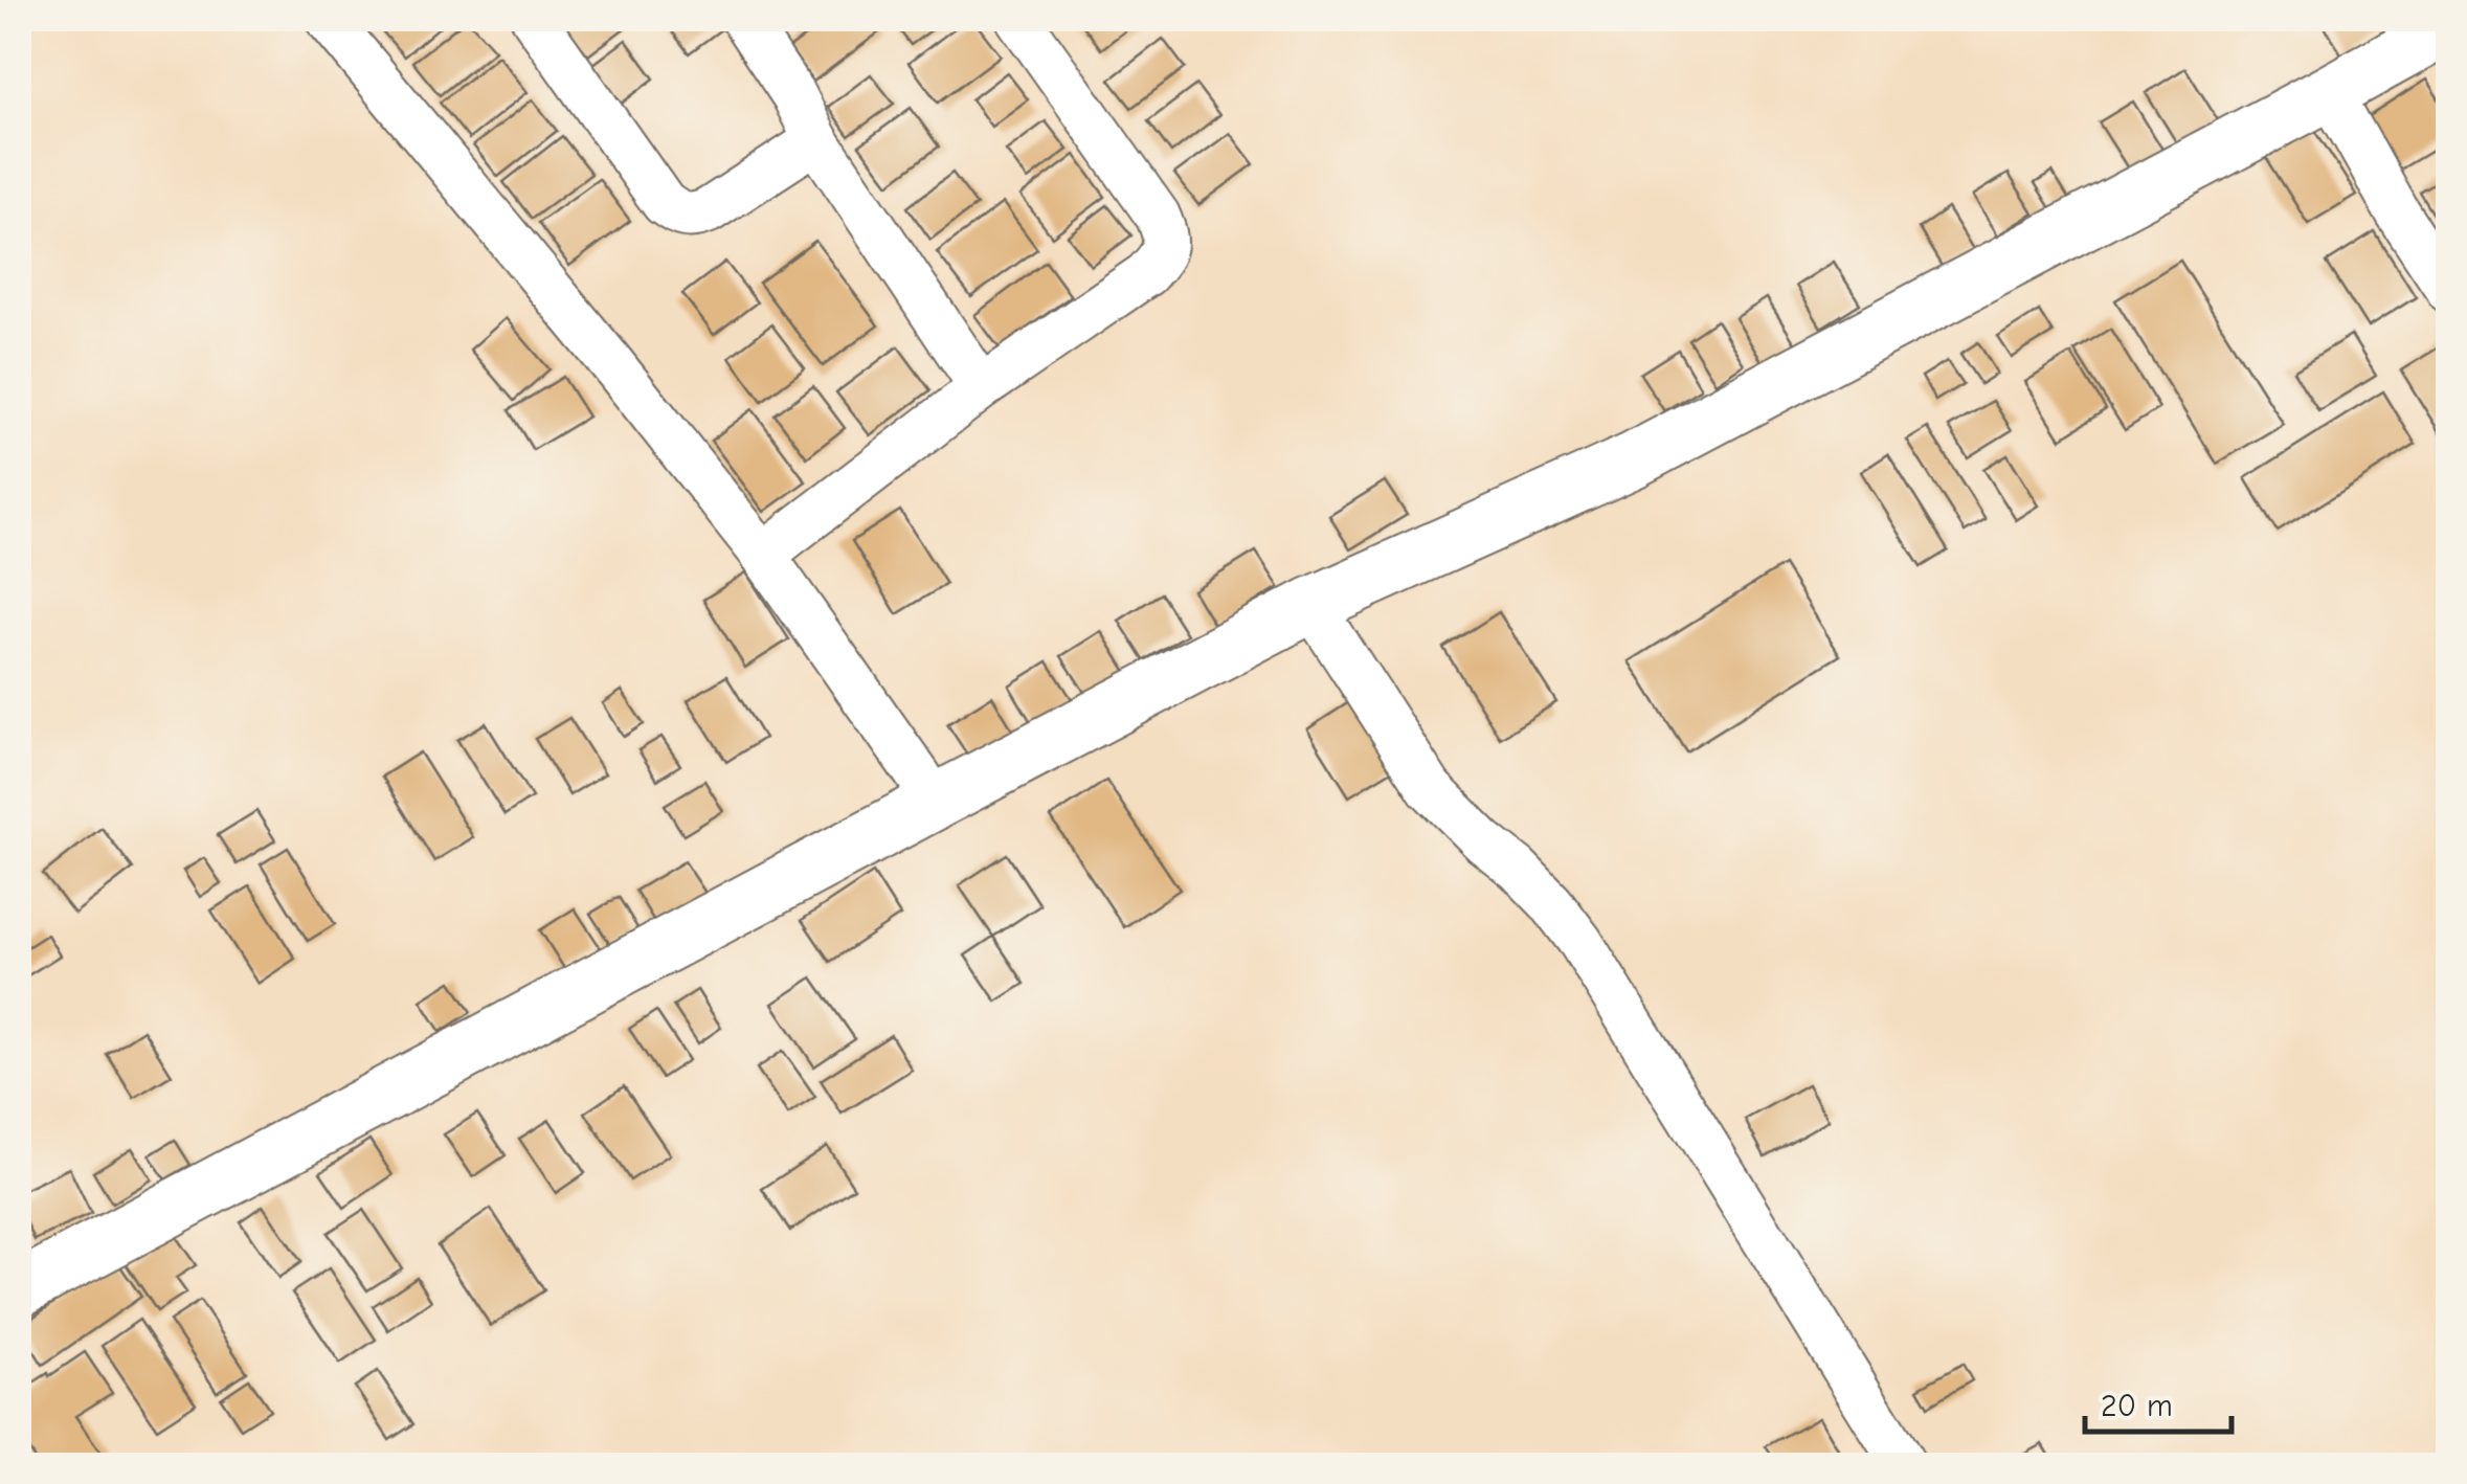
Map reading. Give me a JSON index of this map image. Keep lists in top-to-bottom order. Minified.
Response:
{"scale_bar":"20 m"}
